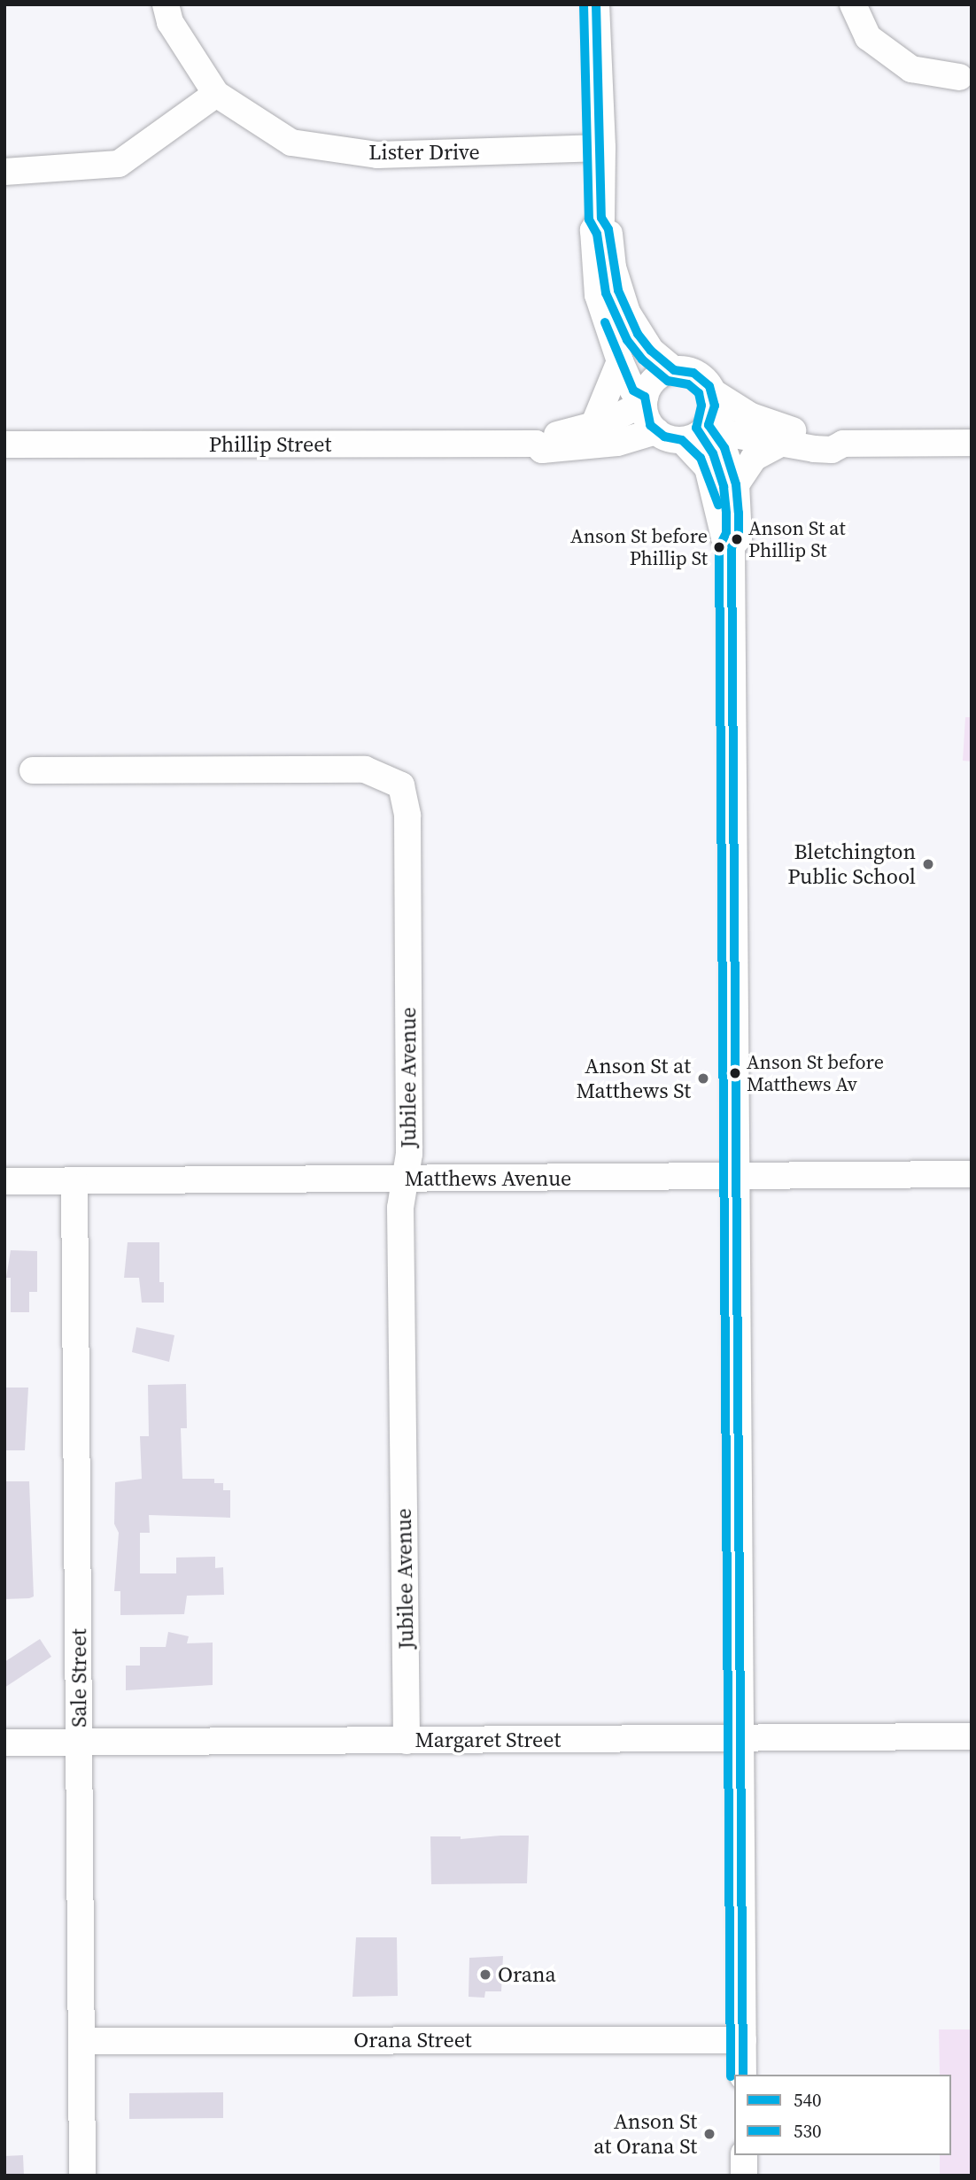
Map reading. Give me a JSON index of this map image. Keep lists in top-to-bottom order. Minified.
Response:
{"streets":{"street":["Lister Drive","Phillip Street","Jubilee Avenue","Matthews Avenue","Sale Street","Margaret Street","Orana Street"]},"crossings":[["Jubilee Avenue","Matthews Avenue"],["Jubilee Avenue","Margaret Street"],["Matthews Avenue","Sale Street"],["Sale Street","Margaret Street"],["Sale Street","Orana Street"]],"places":["Anson St at Phillip St","Anson St before Phillip St","Bletchington Public School","Anson St before Matthews Av","Anson St at Matthews St","Orana","Anson St at Orana St"],"lines":["transit line 540","transit line 530"],"legend":["540","530"]}
